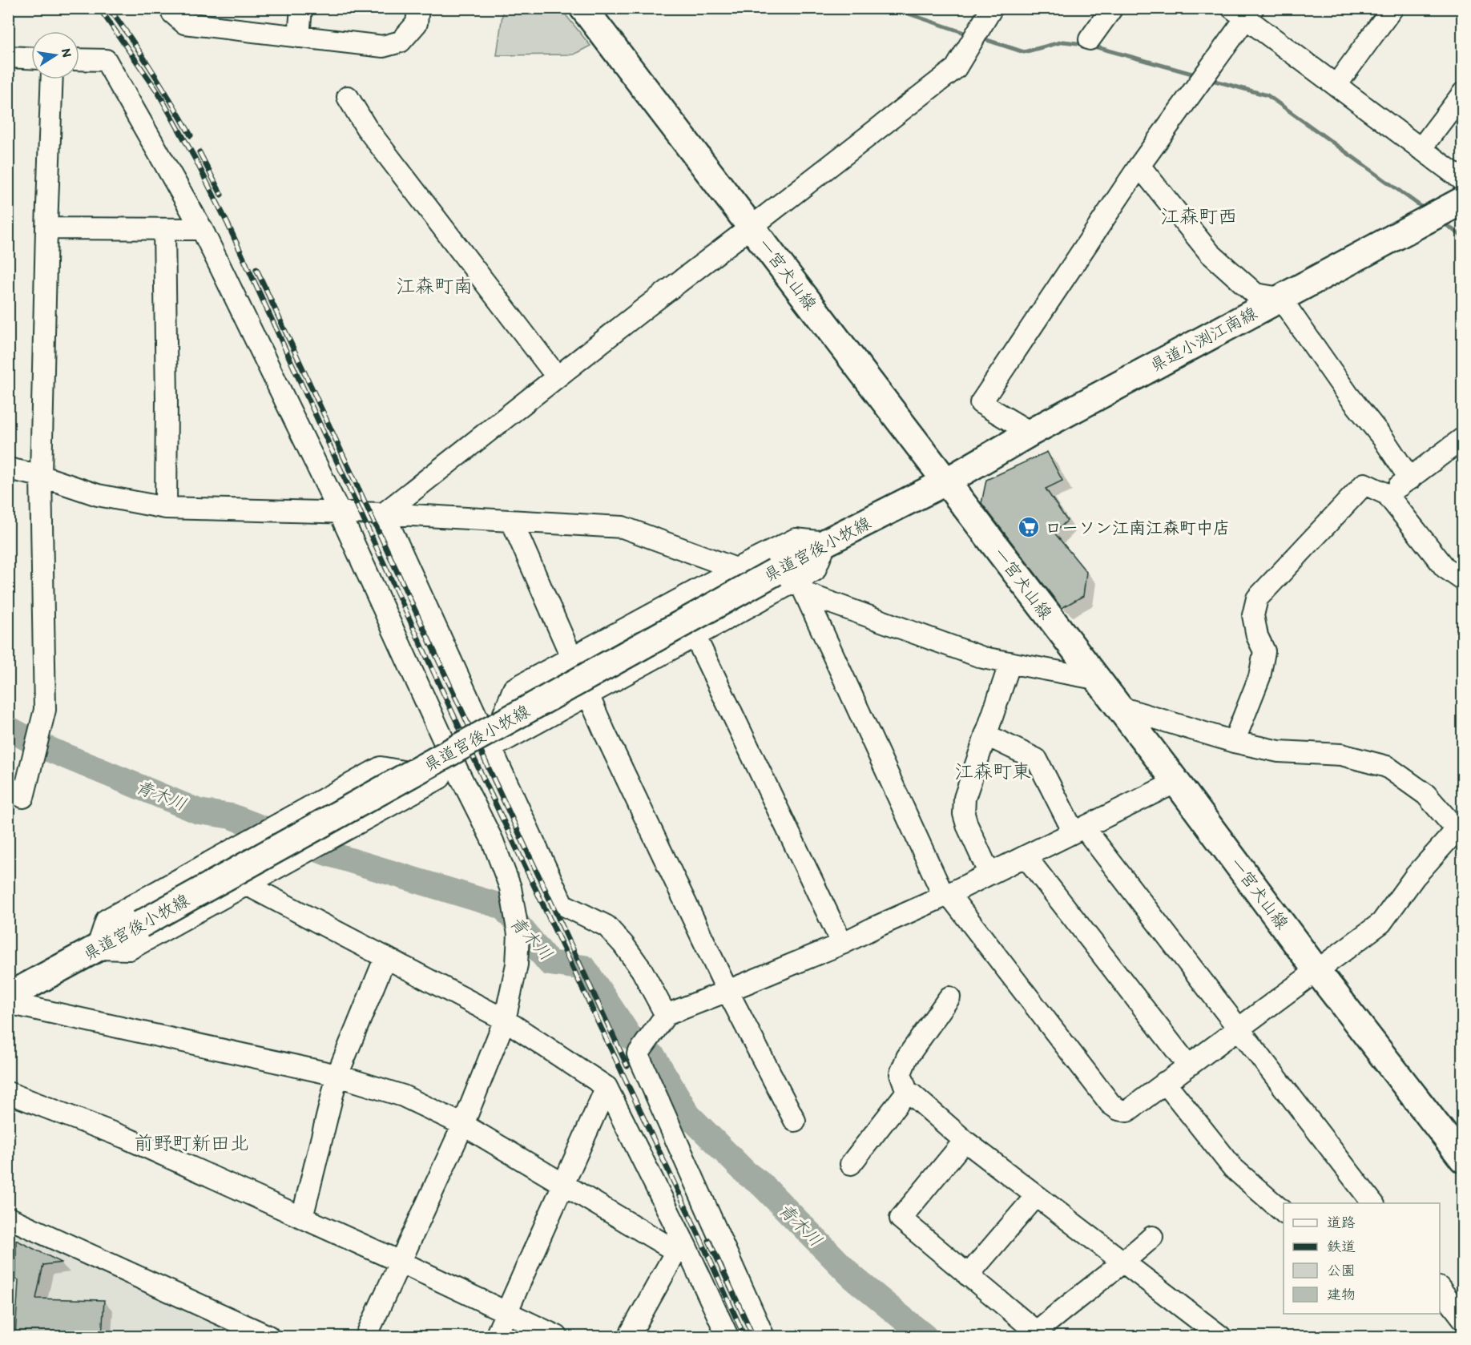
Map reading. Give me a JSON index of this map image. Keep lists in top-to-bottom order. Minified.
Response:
{"streets":{"main road":["一宮犬山線","県道小渕江南線","県道宮後小牧線"]},"crossings":[["一宮犬山線","県道小渕江南線"],["一宮犬山線","県道宮後小牧線"],["県道小渕江南線","県道宮後小牧線"]],"districts":["江森町西","江森町南","江森町東","前野町新田北"],"water":["青木川"],"places":{"supermarket":["ローソン江南江森町中店"]},"legend":["道路","鉄道","公園","建物"],"north":"right"}
